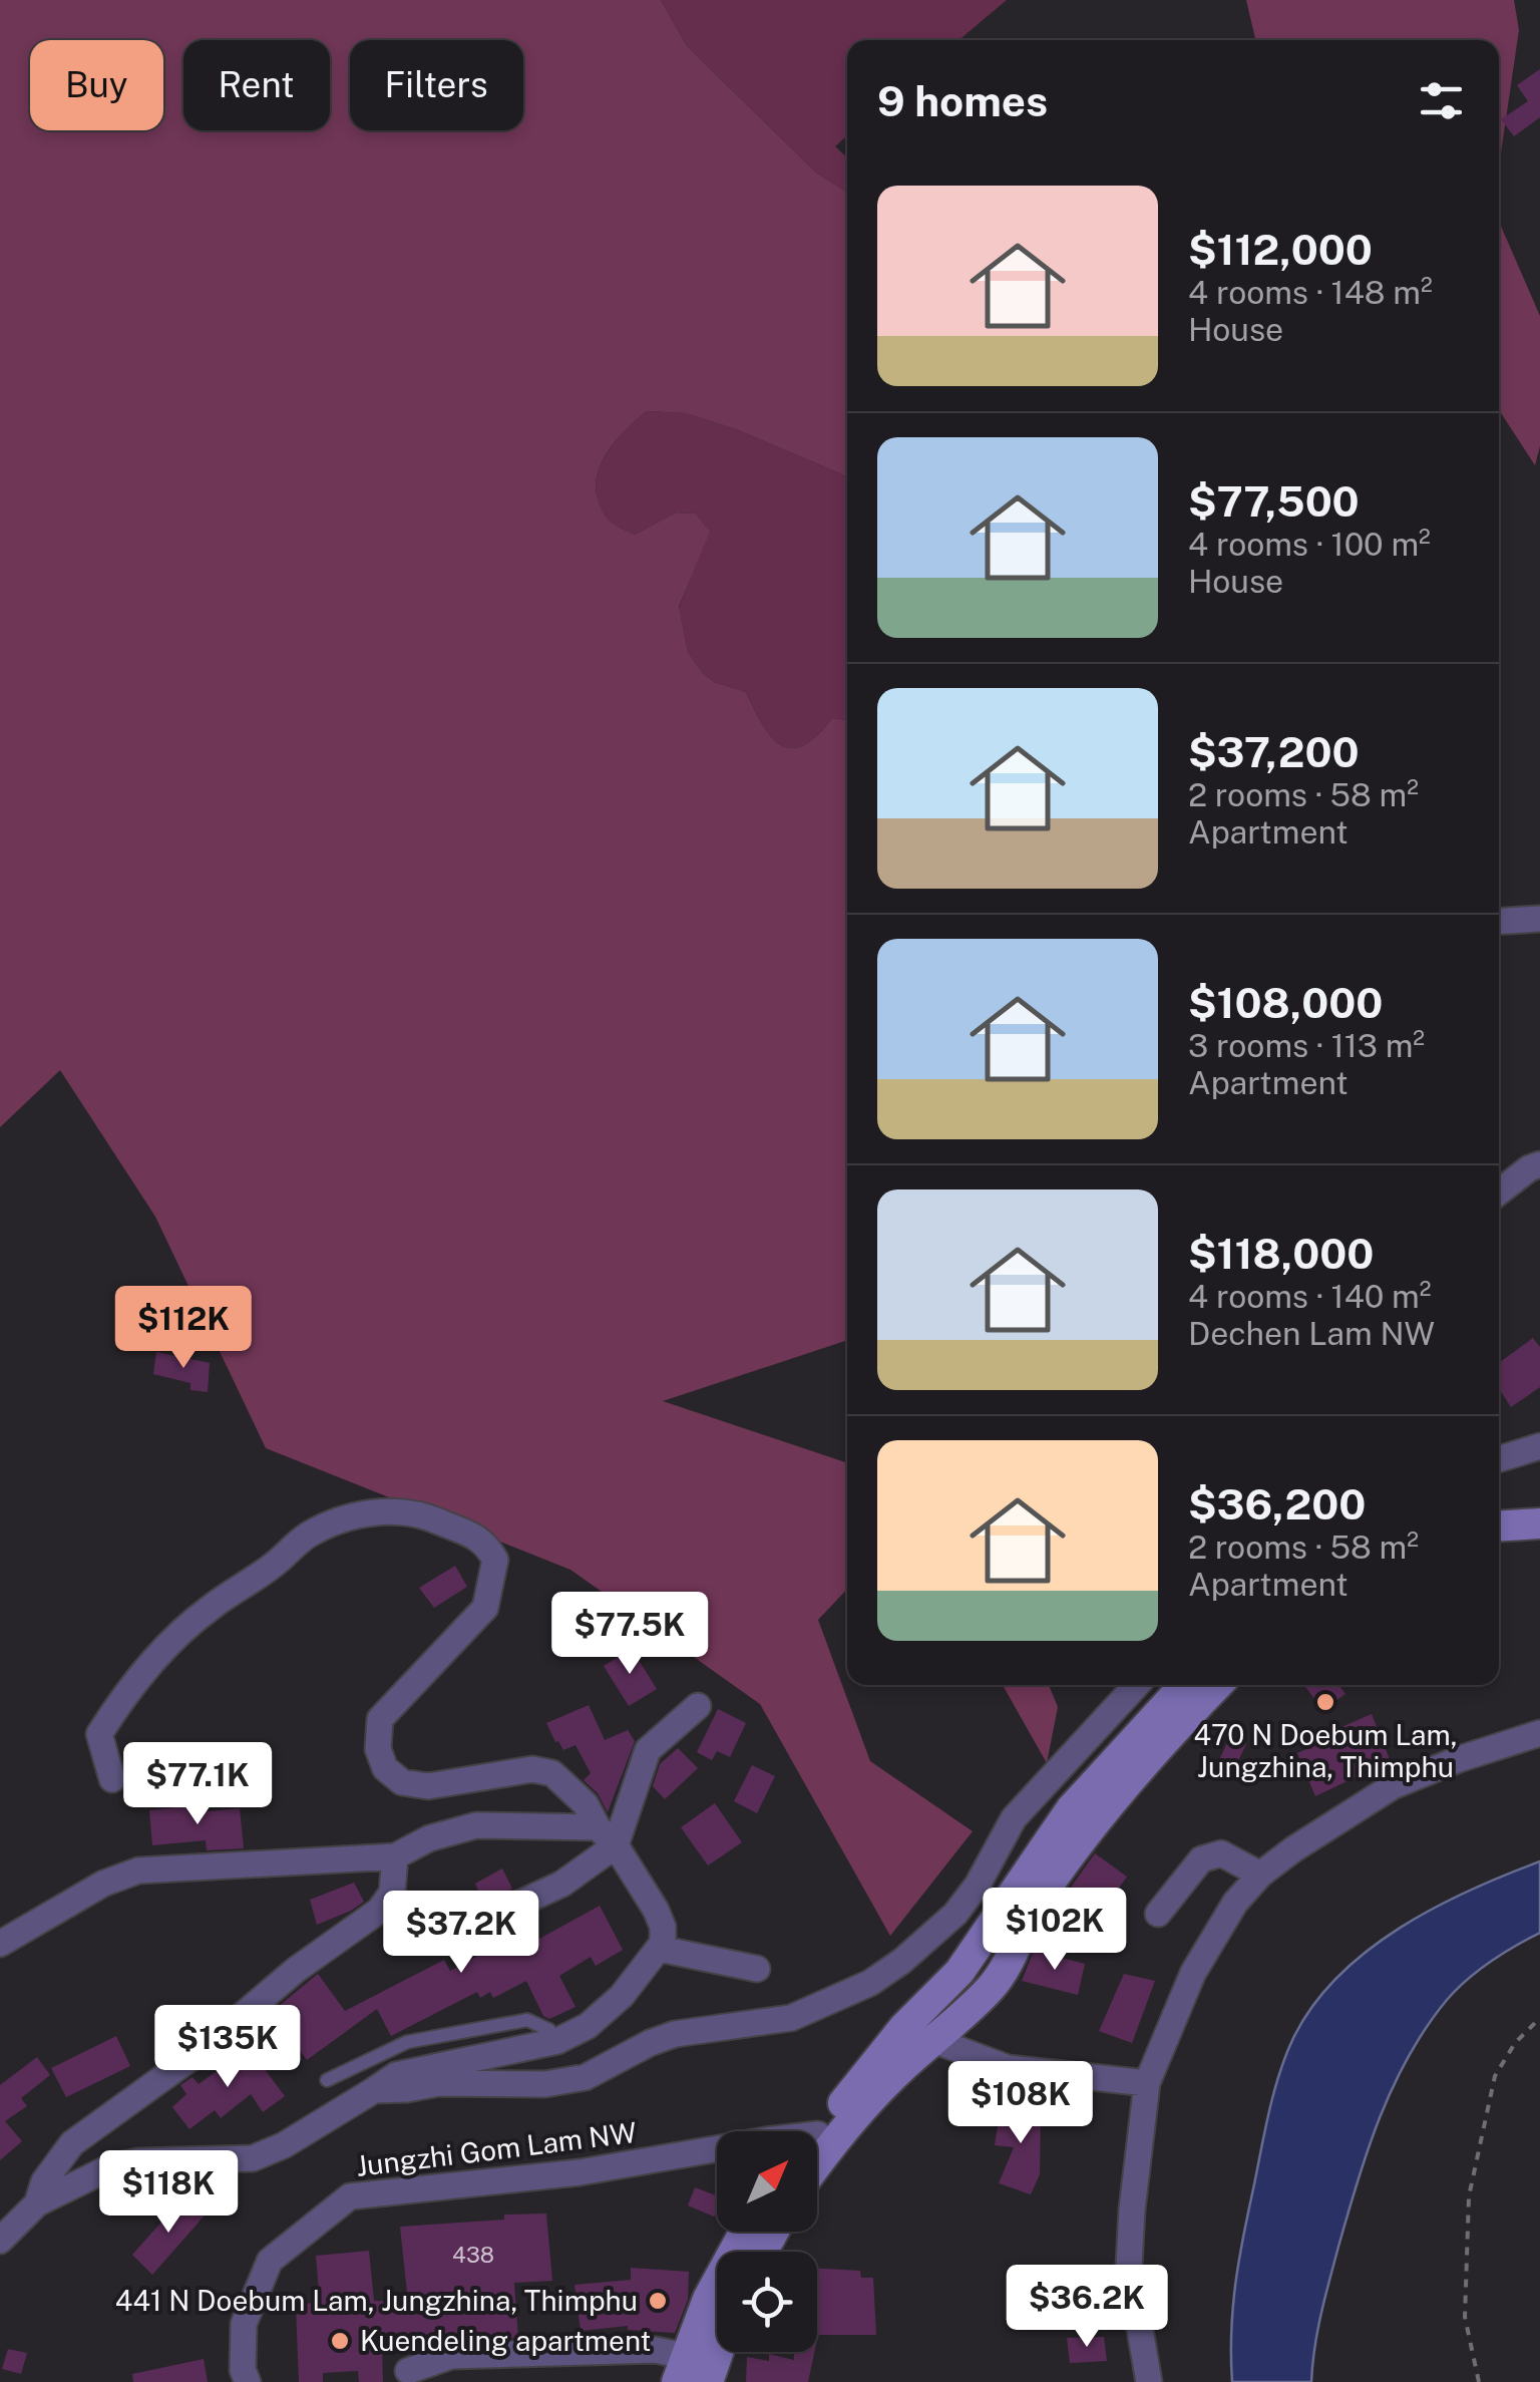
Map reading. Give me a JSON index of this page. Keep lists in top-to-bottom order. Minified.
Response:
{"streets":{"street":["Jungzhi Gom Lam NW"]},"places":["470 N Doebum Lam, Jungzhina, Thimphu","441 N Doebum Lam, Jungzhina, Thimphu","Kuendeling apartment"],"house_numbers":["438"],"north":"top right","page":{"chip":["Buy","Rent","Filters"],"heading":"9 homes","list":[{"name":"$112,000","note":"4 rooms · 148 m² · House"},{"name":"$77,500","note":"4 rooms · 100 m² · House"},{"name":"$37,200","note":"2 rooms · 58 m² · Apartment"},{"name":"$108,000","note":"3 rooms · 113 m² · Apartment"},{"name":"$118,000","note":"4 rooms · 140 m² · Dechen Lam NW"},{"name":"$36,200","note":"2 rooms · 58 m² · Apartment"}],"price":["$112K","$77.5K","$77.1K","$102K","$37.2K","$135K","$108K","$118K","$36.2K"]}}
